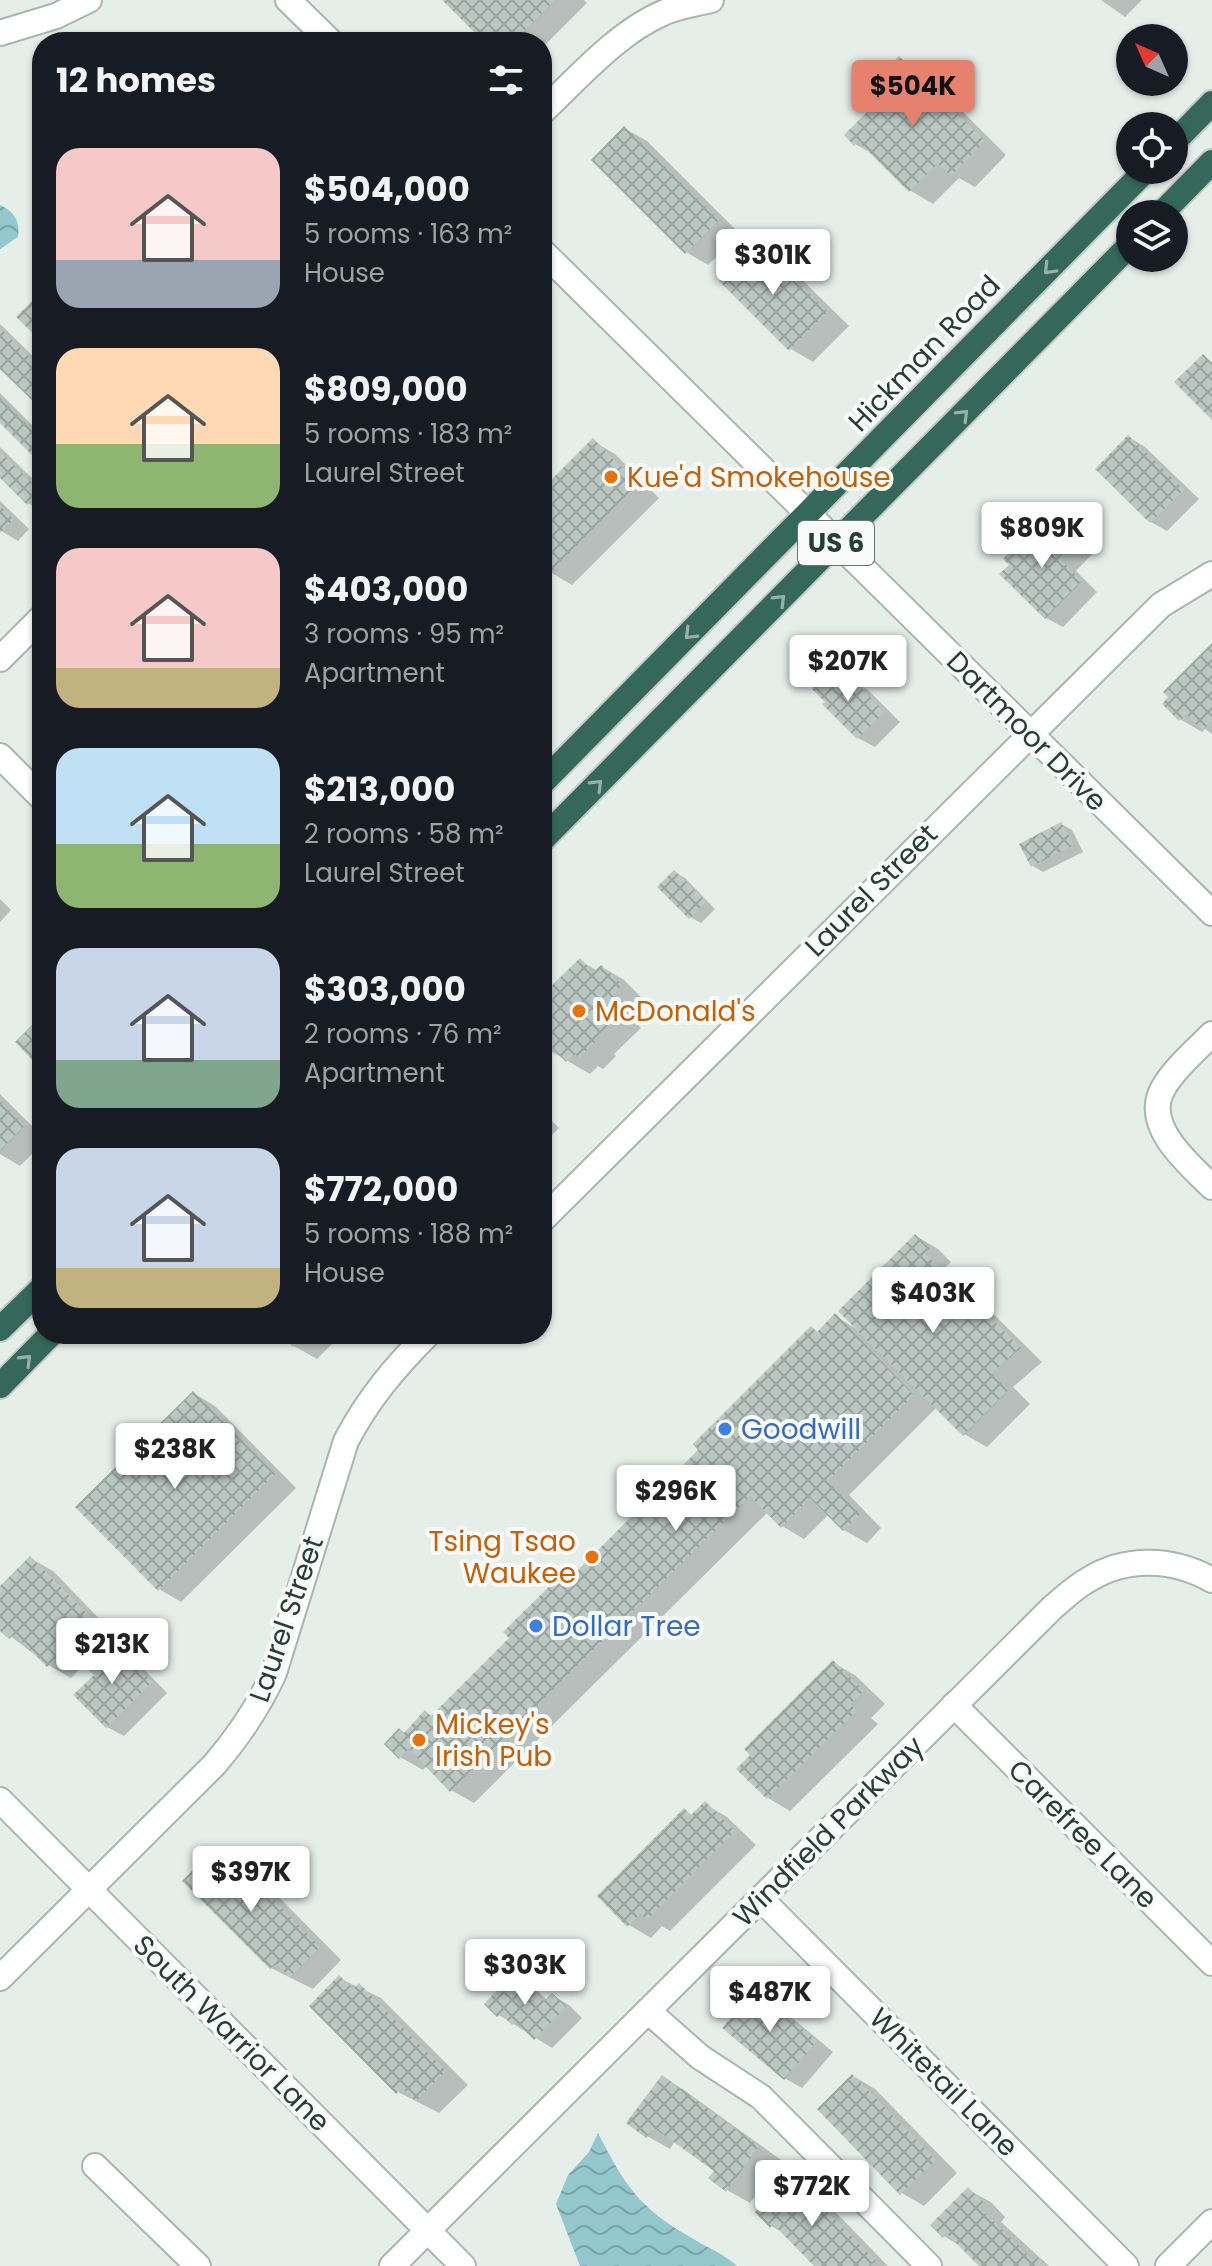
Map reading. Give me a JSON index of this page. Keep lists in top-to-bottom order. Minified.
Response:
{"streets":{"highway":["Hickman Road","US 6"],"street":["Dartmoor Drive","Laurel Street","Windfield Parkway","Carefree Lane","South Warrior Lane","Whitetail Lane"]},"crossings":[["Hickman Road","Dartmoor Drive"],["US 6","Dartmoor Drive"],["Dartmoor Drive","Laurel Street"],["Laurel Street","South Warrior Lane"],["Windfield Parkway","Carefree Lane"],["Windfield Parkway","South Warrior Lane"],["Windfield Parkway","Whitetail Lane"]],"places":["Kue'd Smokehouse","McDonald's","Goodwill","Tsing Tsao Waukee","Dollar Tree","Mickey's Irish Pub"],"north":"top left","page":{"heading":"12 homes","price":["$504K","$301K","$809K","$207K","$403K","$238K","$296K","$213K","$397K","$303K","$487K","$772K"],"list":[{"name":"$504,000","note":"5 rooms · 163 m² · House"},{"name":"$809,000","note":"5 rooms · 183 m² · Laurel Street"},{"name":"$403,000","note":"3 rooms · 95 m² · Apartment"},{"name":"$213,000","note":"2 rooms · 58 m² · Laurel Street"},{"name":"$303,000","note":"2 rooms · 76 m² · Apartment"},{"name":"$772,000","note":"5 rooms · 188 m² · House"}]}}
